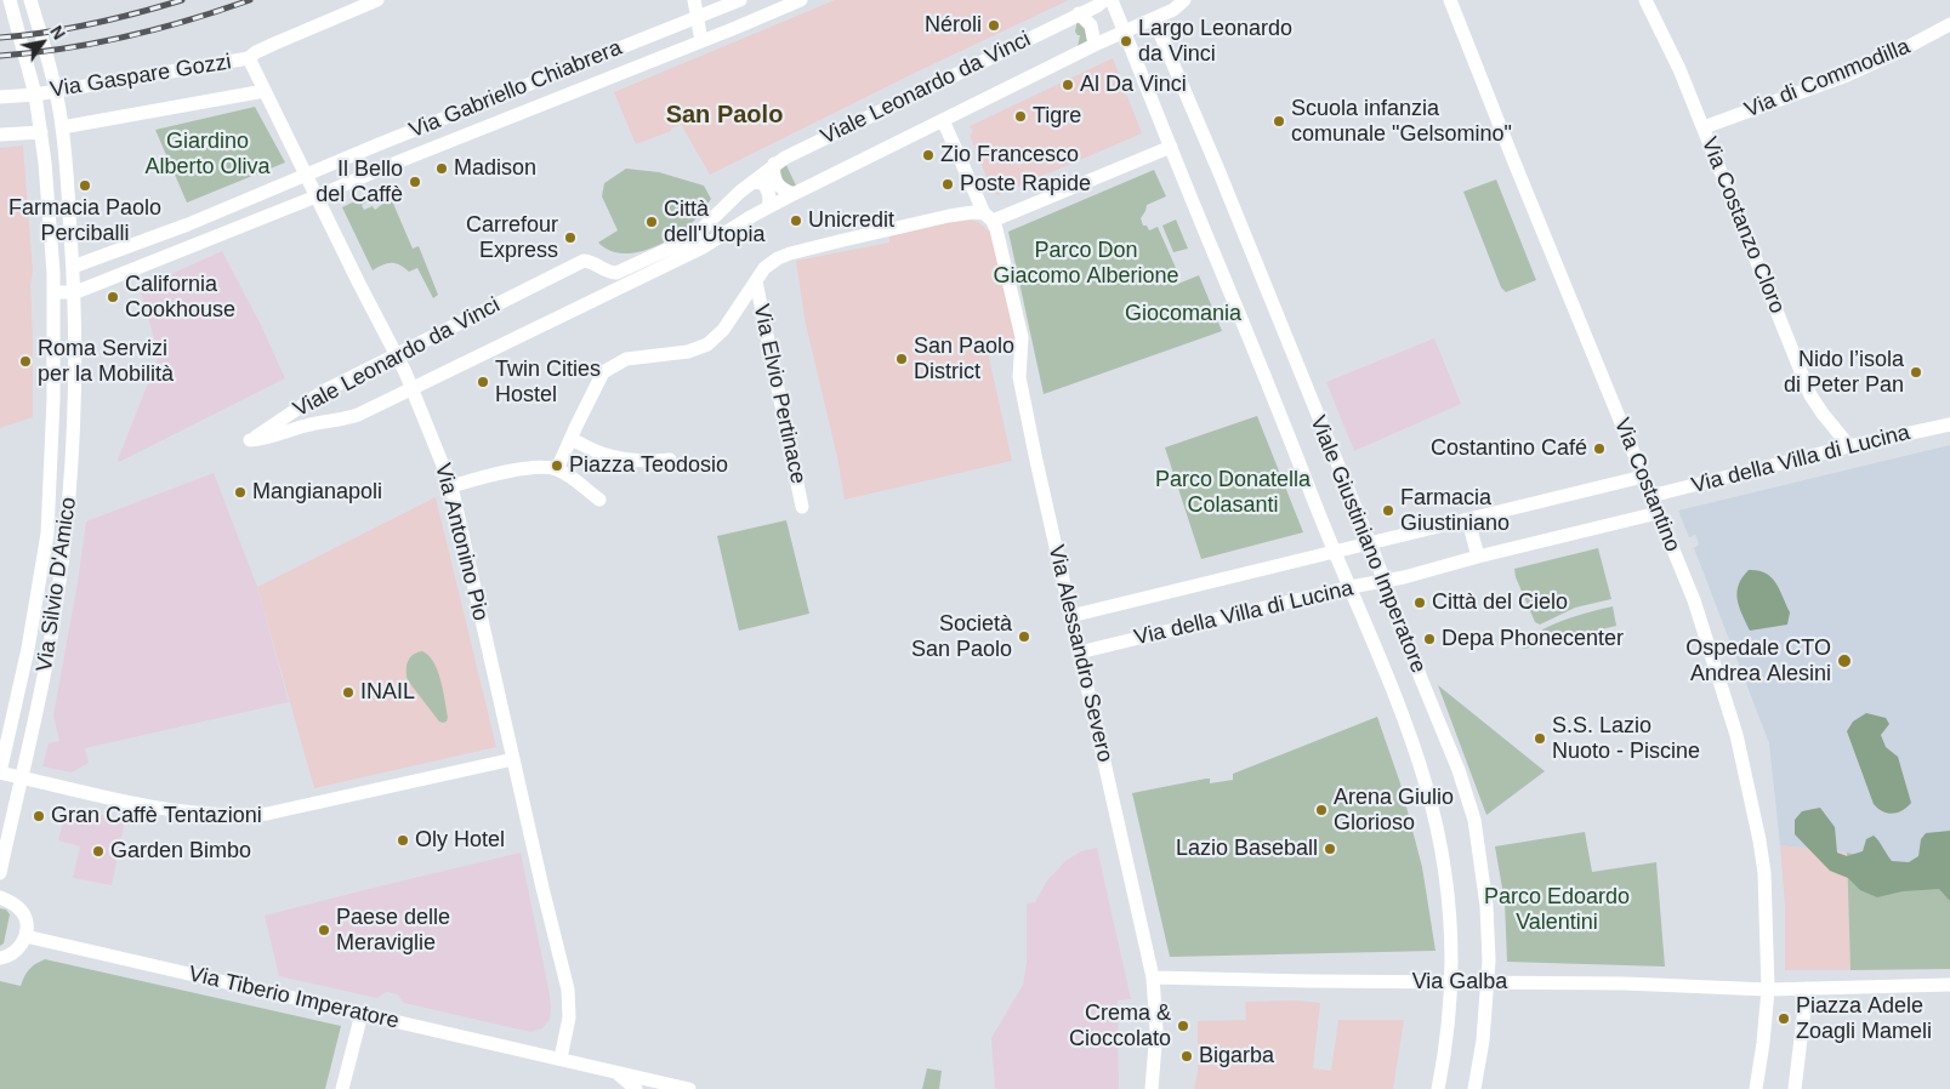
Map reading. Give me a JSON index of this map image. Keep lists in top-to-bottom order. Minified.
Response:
{"streets":{"street":["Via Gaspare Gozzi","Via di Commodilla","Viale Leonardo da Vinci","Via Gabriello Chiabrera","Via Costanzo Cloro","Via Elvio Pertinace","Via della Villa di Lucina","Via Costantino","Via Antonino Pio","Viale Giustiniano Imperatore","Via Silvio D'Amico","Via Alessandro Severo","Via Galba","Via Tiberio Imperatore"]},"crossings":[["Via Gaspare Gozzi","Via Antonino Pio"],["Via Gaspare Gozzi","Via Silvio D'Amico"],["Via di Commodilla","Via Costanzo Cloro"],["Viale Leonardo da Vinci","Via Antonino Pio"],["Viale Leonardo da Vinci","Viale Giustiniano Imperatore"],["Viale Leonardo da Vinci","Via Alessandro Severo"],["Via Gabriello Chiabrera","Via Antonino Pio"],["Via Gabriello Chiabrera","Via Silvio D'Amico"],["Via Costanzo Cloro","Via della Villa di Lucina"],["Via della Villa di Lucina","Via Costantino"],["Via della Villa di Lucina","Viale Giustiniano Imperatore"],["Via della Villa di Lucina","Via Alessandro Severo"],["Via Costantino","Via Galba"],["Via Antonino Pio","Via Tiberio Imperatore"],["Viale Giustiniano Imperatore","Via Galba"],["Via Alessandro Severo","Via Galba"]],"districts":["San Paolo"],"parks":["Giardino Alberto Oliva","Parco Don Giacomo Alberione","Giocomania","Parco Donatella Colasanti","Parco Edoardo Valentini"],"places":["Néroli","Largo Leonardo da Vinci","Al Da Vinci","Tigre","Scuola infanzia comunale \"Gelsomino\"","Zio Francesco","Madison","Il Bello del Caffè","Poste Rapide","Farmacia Paolo Perciballi","Unicredit","Città dell'Utopia","Carrefour Express","California Cookhouse","San Paolo District","Roma Servizi per la Mobilità","Nido l’isola di Peter Pan","Twin Cities Hostel","Costantino Café","Piazza Teodosio","Mangianapoli","Farmacia Giustiniano","Città del Cielo","Società San Paolo","Depa Phonecenter","Ospedale CTO Andrea Alesini","INAIL","S.S. Lazio Nuoto - Piscine","Arena Giulio Glorioso","Gran Caffè Tentazioni","Oly Hotel","Lazio Baseball","Garden Bimbo","Paese delle Meraviglie","Piazza Adele Zoagli Mameli","Crema & Cioccolato","Bigarba"],"north":"top right"}
